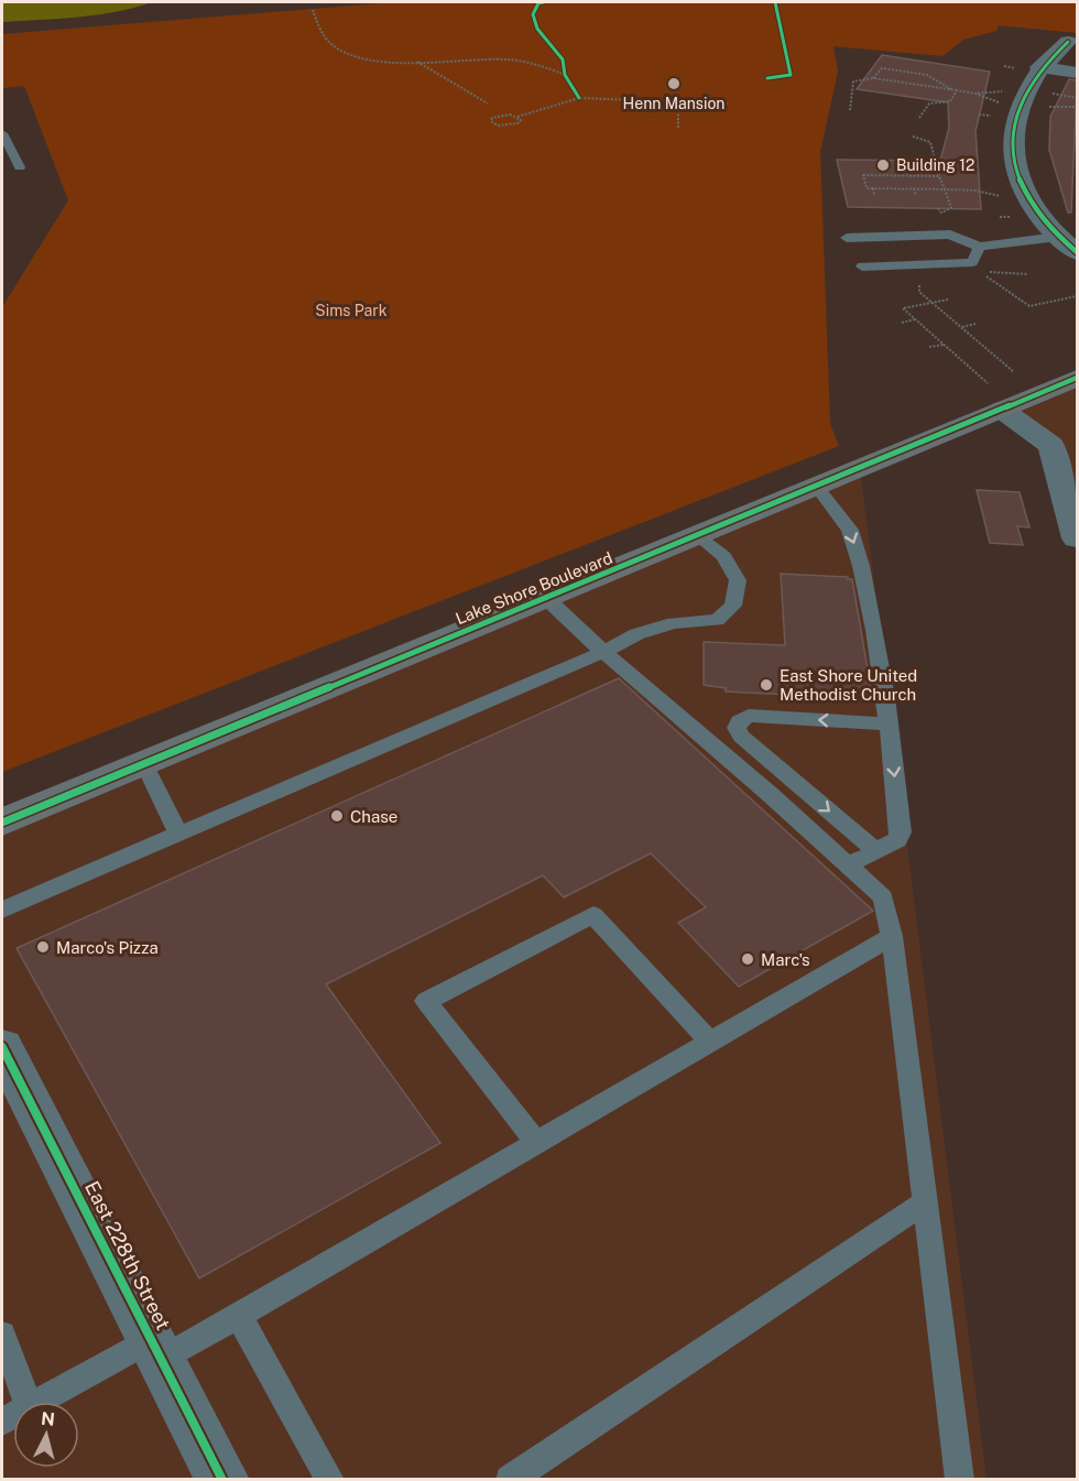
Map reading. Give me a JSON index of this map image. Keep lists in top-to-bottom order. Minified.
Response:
{"streets":{"main road":["Lake Shore Boulevard"],"street":["East 228th Street"]},"parks":["Sims Park"],"places":["Henn Mansion","Building 12","East Shore United Methodist Church","Chase","Marco's Pizza","Marc's"],"north":"top"}
